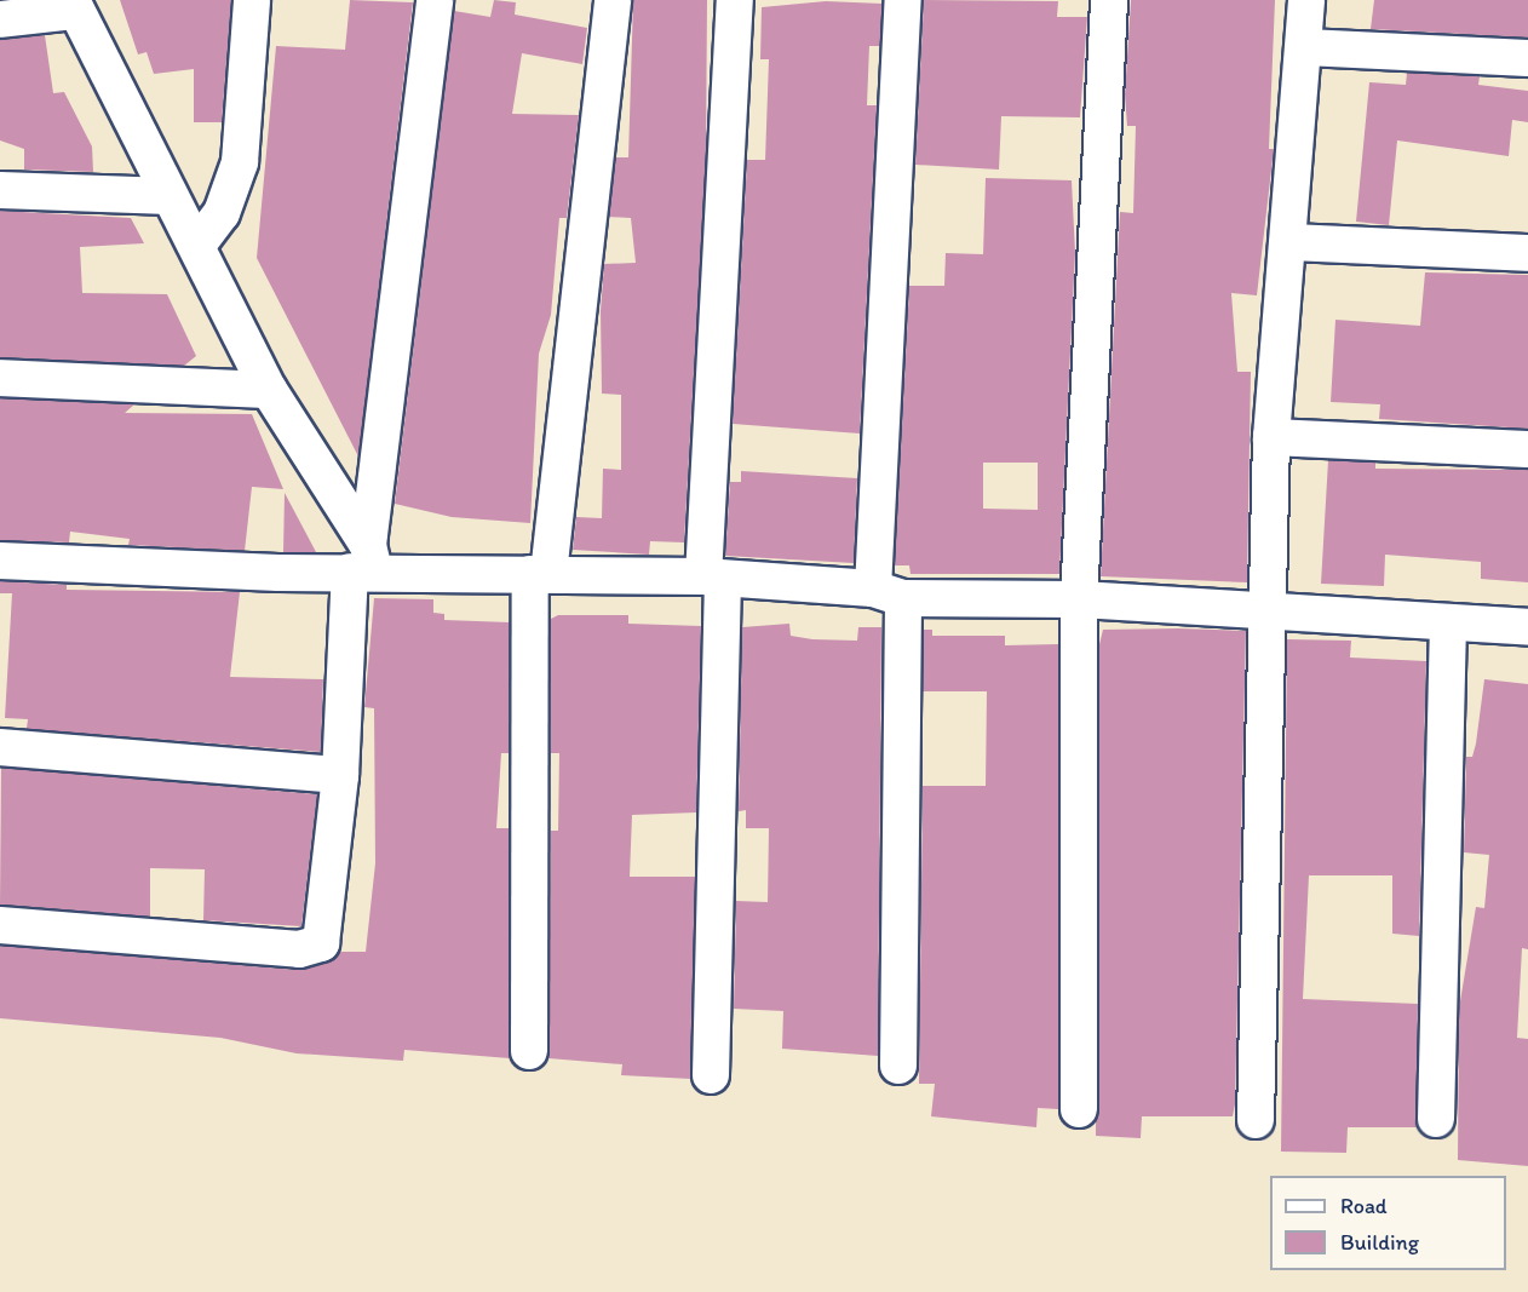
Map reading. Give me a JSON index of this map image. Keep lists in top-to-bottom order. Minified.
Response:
{"legend":["Road","Building"]}
